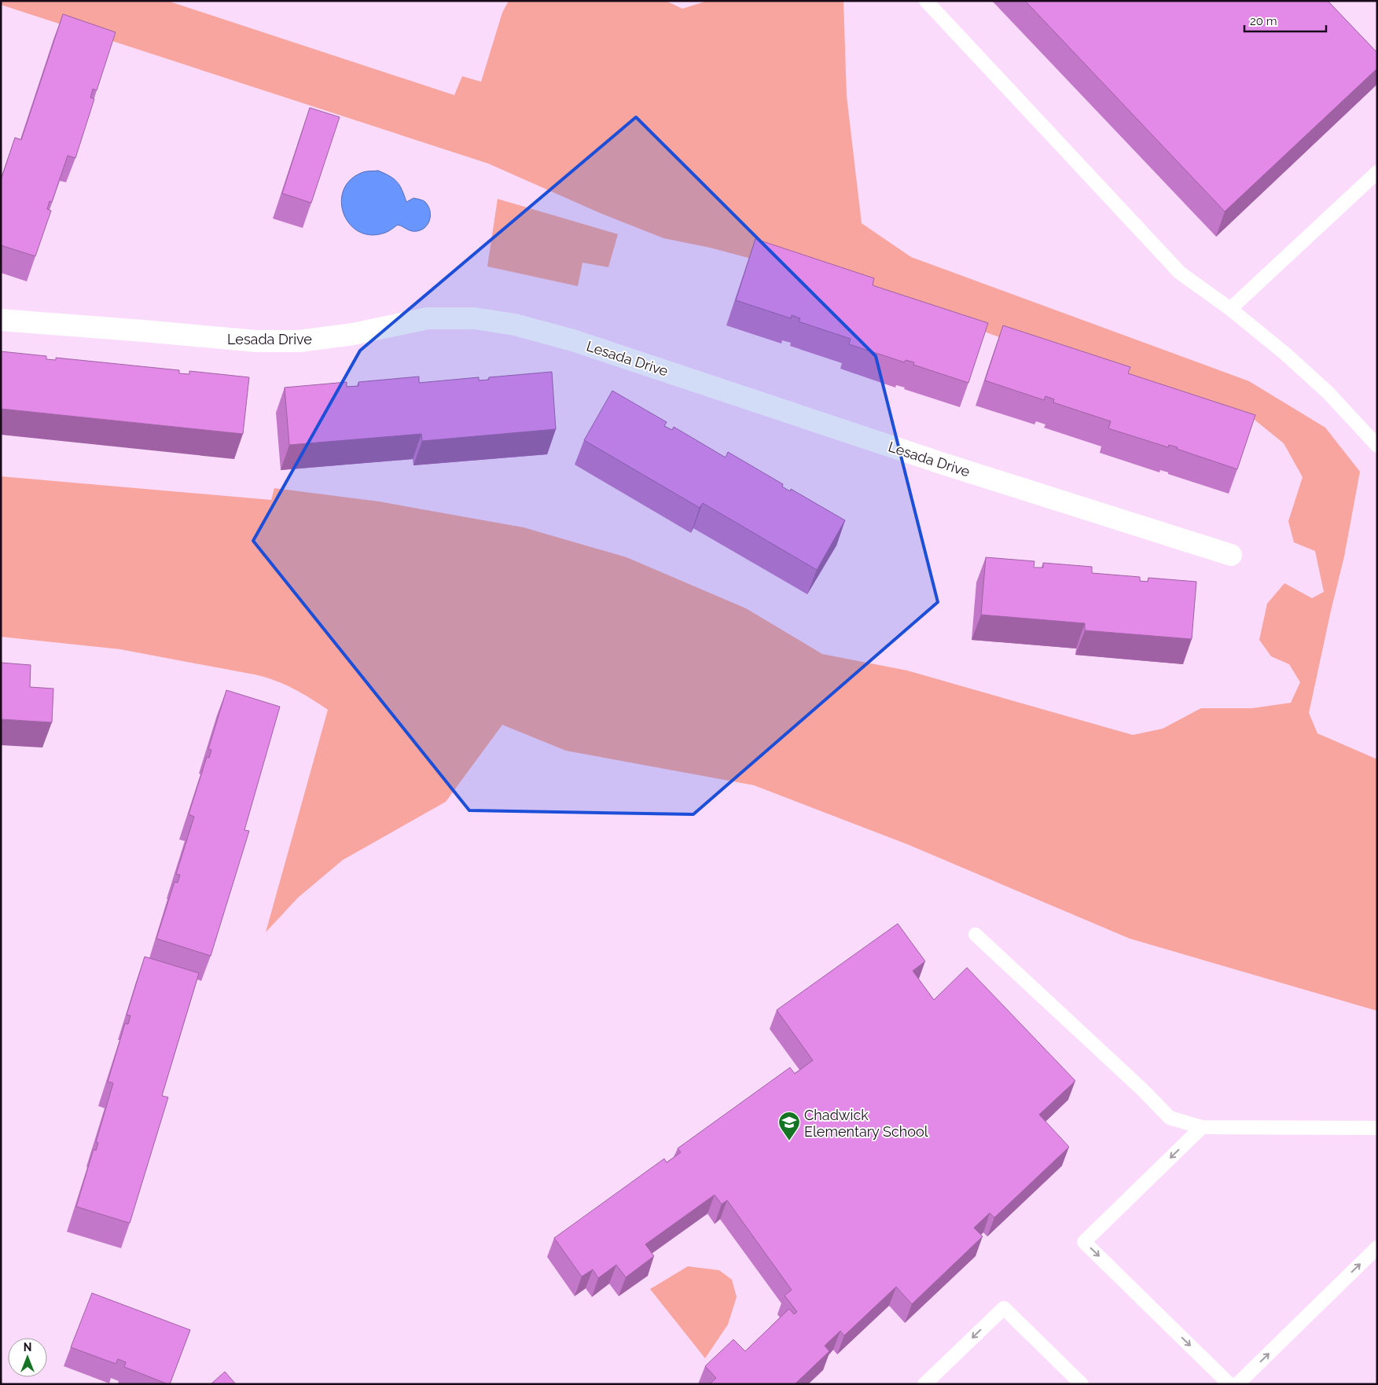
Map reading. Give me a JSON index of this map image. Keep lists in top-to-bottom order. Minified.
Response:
{"streets":{"street":["Lesada Drive"]},"places":{"school or university":["Chadwick Elementary School"]},"scale_bar":"20 m","north":"top"}
